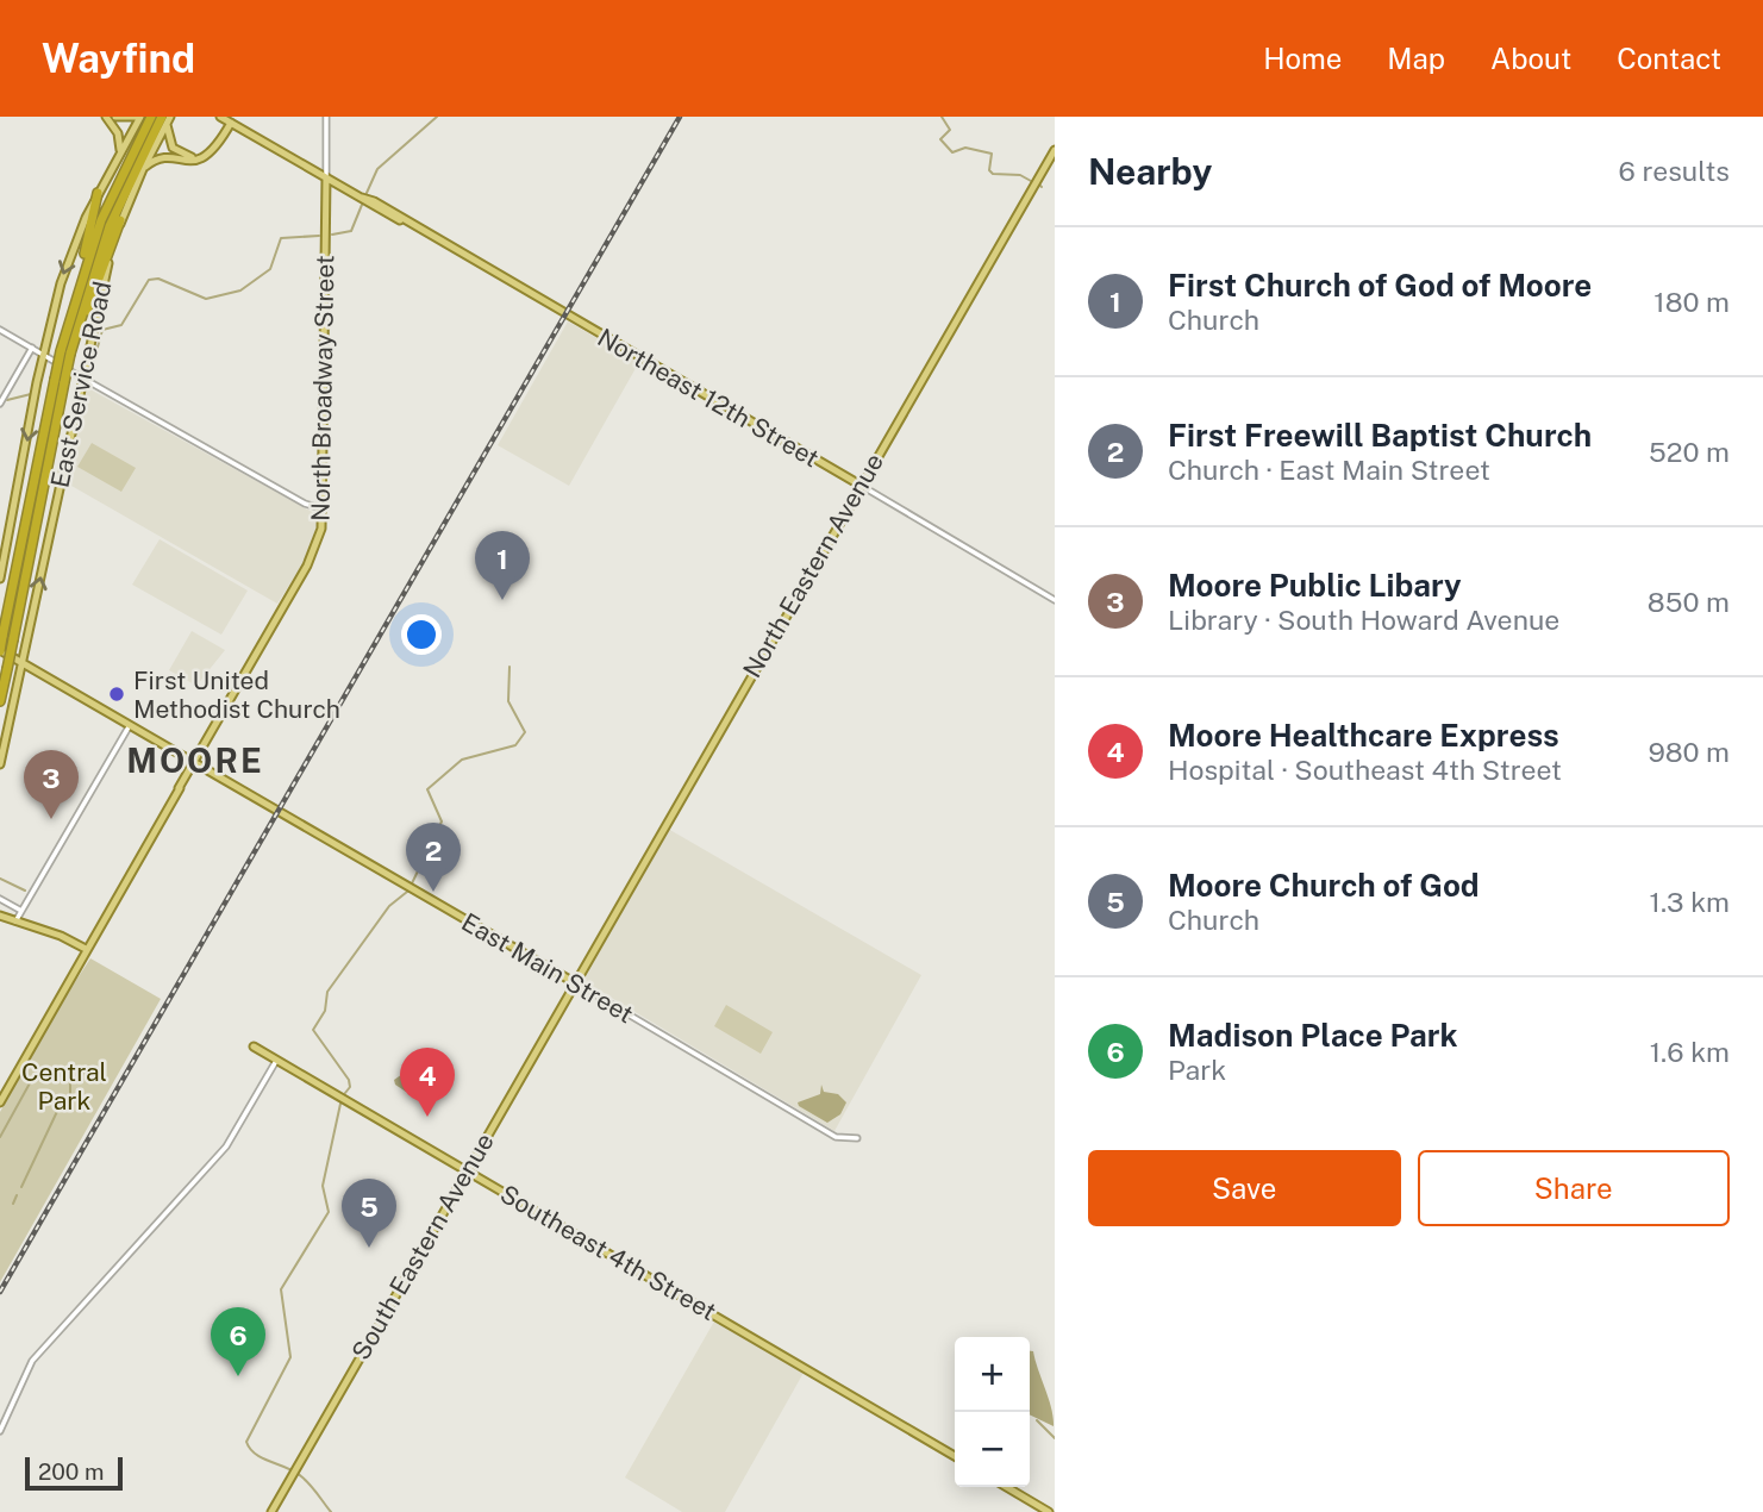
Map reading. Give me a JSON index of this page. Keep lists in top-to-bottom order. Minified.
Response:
{"streets":{"main road":["East Service Road","North Broadway Street","Northeast 12th Street","North Eastern Avenue","East Main Street","South Eastern Avenue","Southeast 4th Street"]},"crossings":[["East Service Road","East Main Street"],["North Broadway Street","Northeast 12th Street"],["North Broadway Street","East Main Street"],["Northeast 12th Street","North Eastern Avenue"],["North Eastern Avenue","East Main Street"],["North Eastern Avenue","South Eastern Avenue"],["East Main Street","South Eastern Avenue"],["South Eastern Avenue","Southeast 4th Street"]],"districts":["MOORE"],"parks":["Central Park"],"places":["First United Methodist Church"],"scale_bar":"200 m","page":{"header":"Wayfind","nav":["Home","Map","About","Contact"],"heading":["Nearby","6 results"],"list":[{"mark":"1","name":"First Church of God of Moore","note":"Church","value":"180 m"},{"mark":"2","name":"First Freewill Baptist Church","note":"Church · East Main Street","value":"520 m"},{"mark":"3","name":"Moore Public Libary","note":"Library · South Howard Avenue","value":"850 m"},{"mark":"4","name":"Moore Healthcare Express","note":"Hospital · Southeast 4th Street","value":"980 m"},{"mark":"5","name":"Moore Church of God","note":"Church","value":"1.3 km"},{"mark":"6","name":"Madison Place Park","note":"Park","value":"1.6 km"}],"pins":["1","3","2","4","5","6"],"buttons":["Save","Share"],"map_buttons":["+","−"],"scale":"200 m"}}
